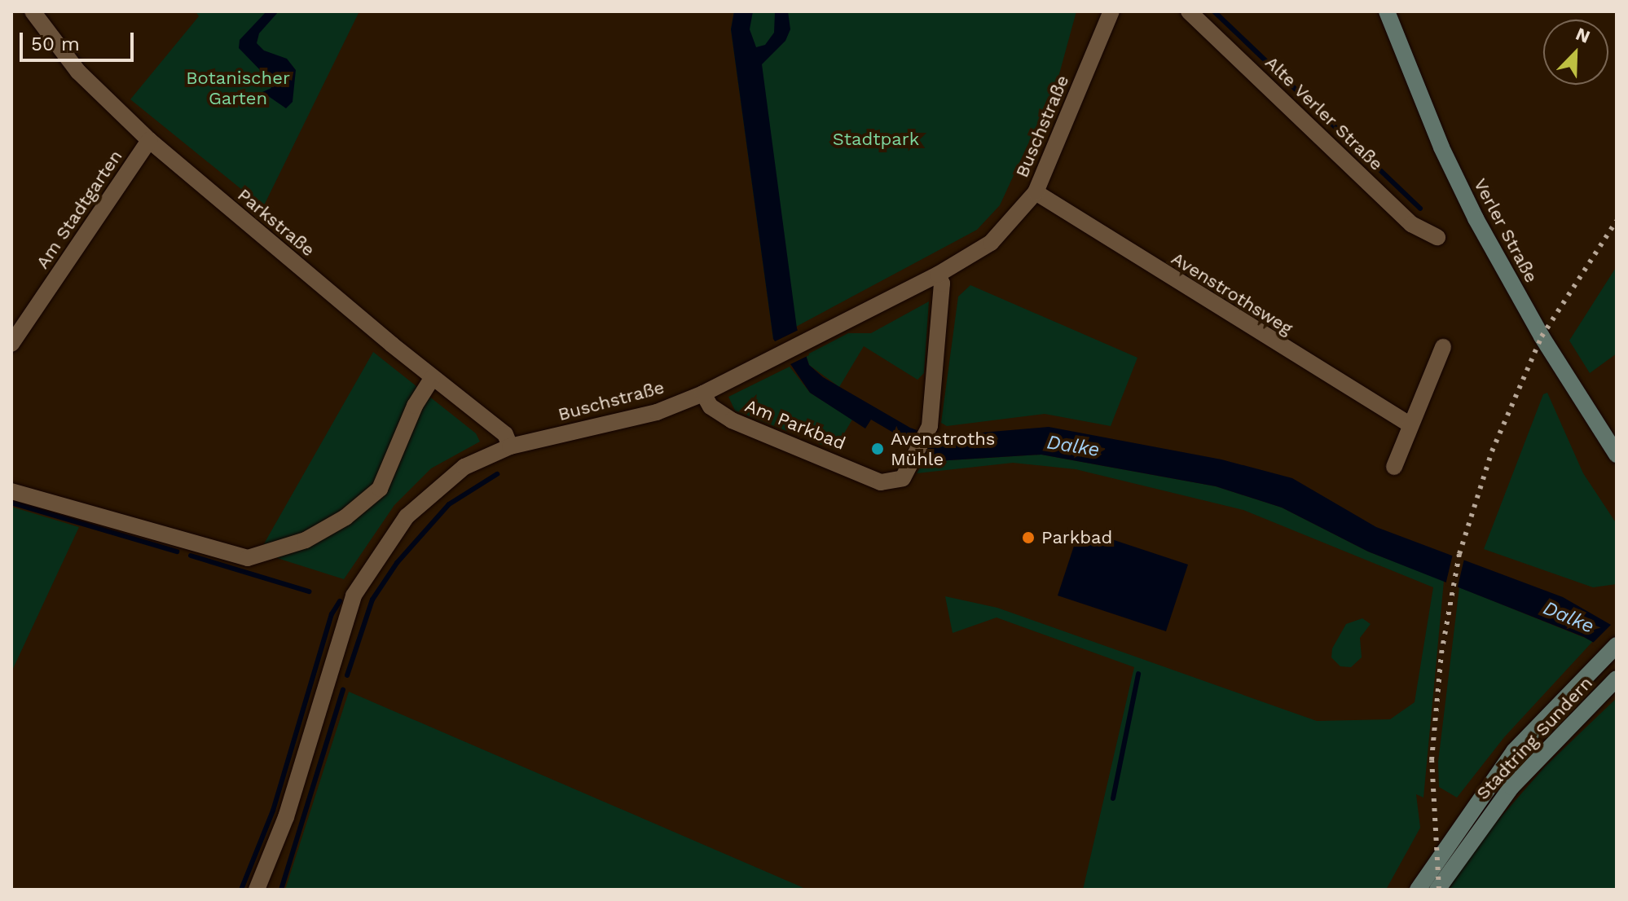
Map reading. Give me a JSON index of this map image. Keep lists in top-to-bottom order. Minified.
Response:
{"streets":{"main road":["Verler Straße","Stadtring Sundern"],"street":["Alte Verler Straße","Buschstraße","Am Stadtgarten","Parkstraße","Avenstrothsweg","Am Parkbad"]},"crossings":[["Buschstraße","Parkstraße"],["Buschstraße","Avenstrothsweg"],["Buschstraße","Am Parkbad"],["Am Stadtgarten","Parkstraße"]],"water":["Dalke"],"parks":["Botanischer Garten","Stadtpark"],"places":["Avenstroths Mühle","Parkbad"],"scale_bar":"50 m","north":"top right"}
